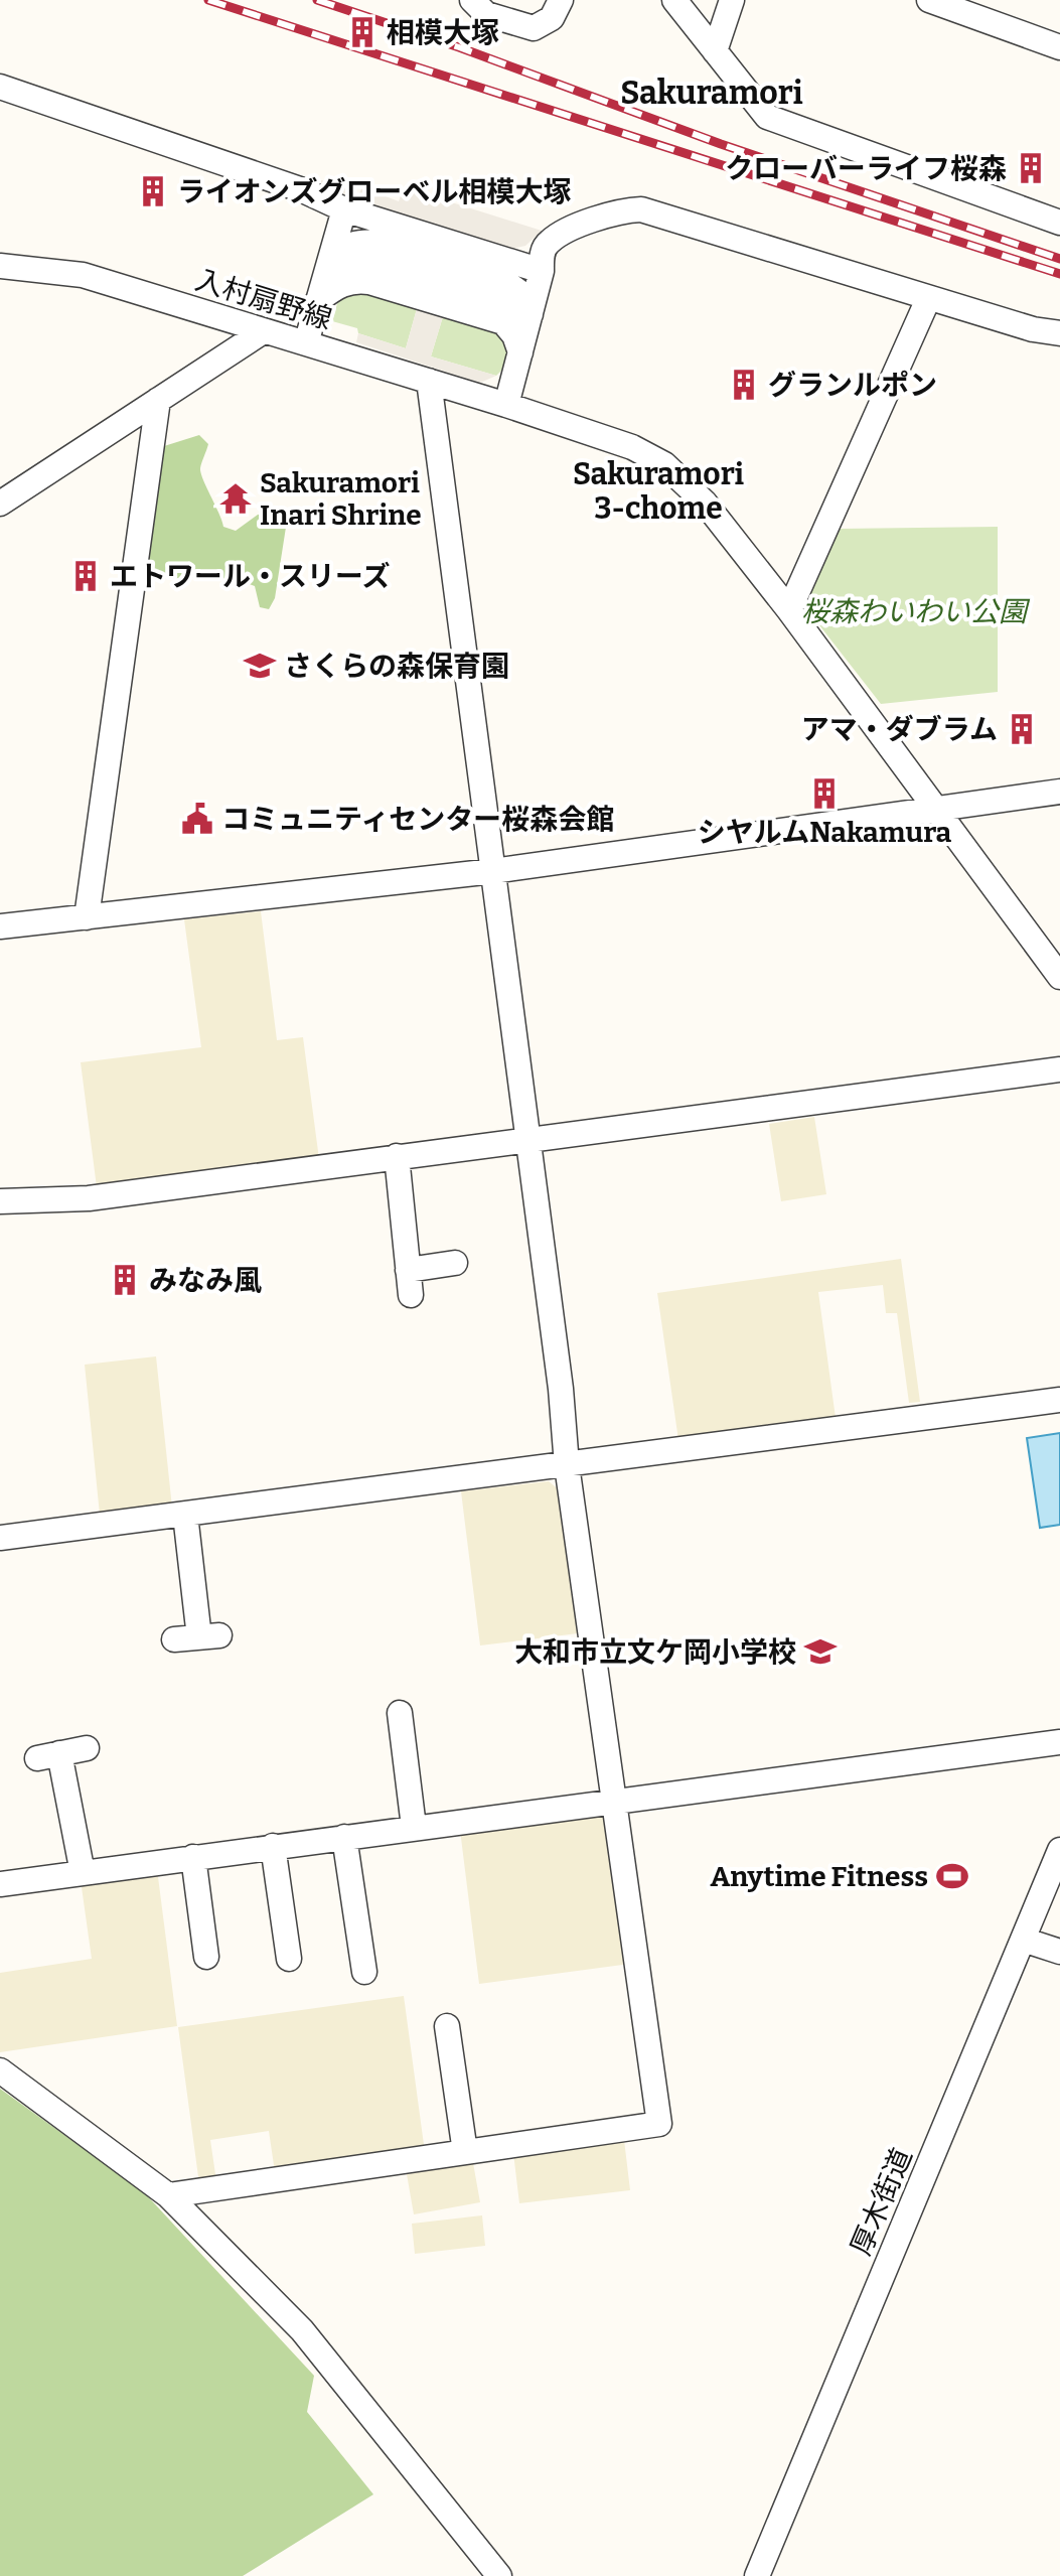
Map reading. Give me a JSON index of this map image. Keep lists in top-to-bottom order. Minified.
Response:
{"streets":{"street":["入村扇野線","厚木街道"]},"districts":["Sakuramori","Sakuramori 3-chome"],"parks":["桜森わいわい公園"],"places":{"building":["相模大塚","クローバーライフ桜森","ライオンズグローベル相模大塚","グランルポン","エトワール・スリーズ","アマ・ダブラム","シヤルムNakamura","みなみ風"],"temple":["Sakuramori Inari Shrine"],"school or university":["さくらの森保育園","大和市立文ケ岡小学校"],"public building":["コミュニティセンター桜森会館"],"sports":["Anytime Fitness"]}}
